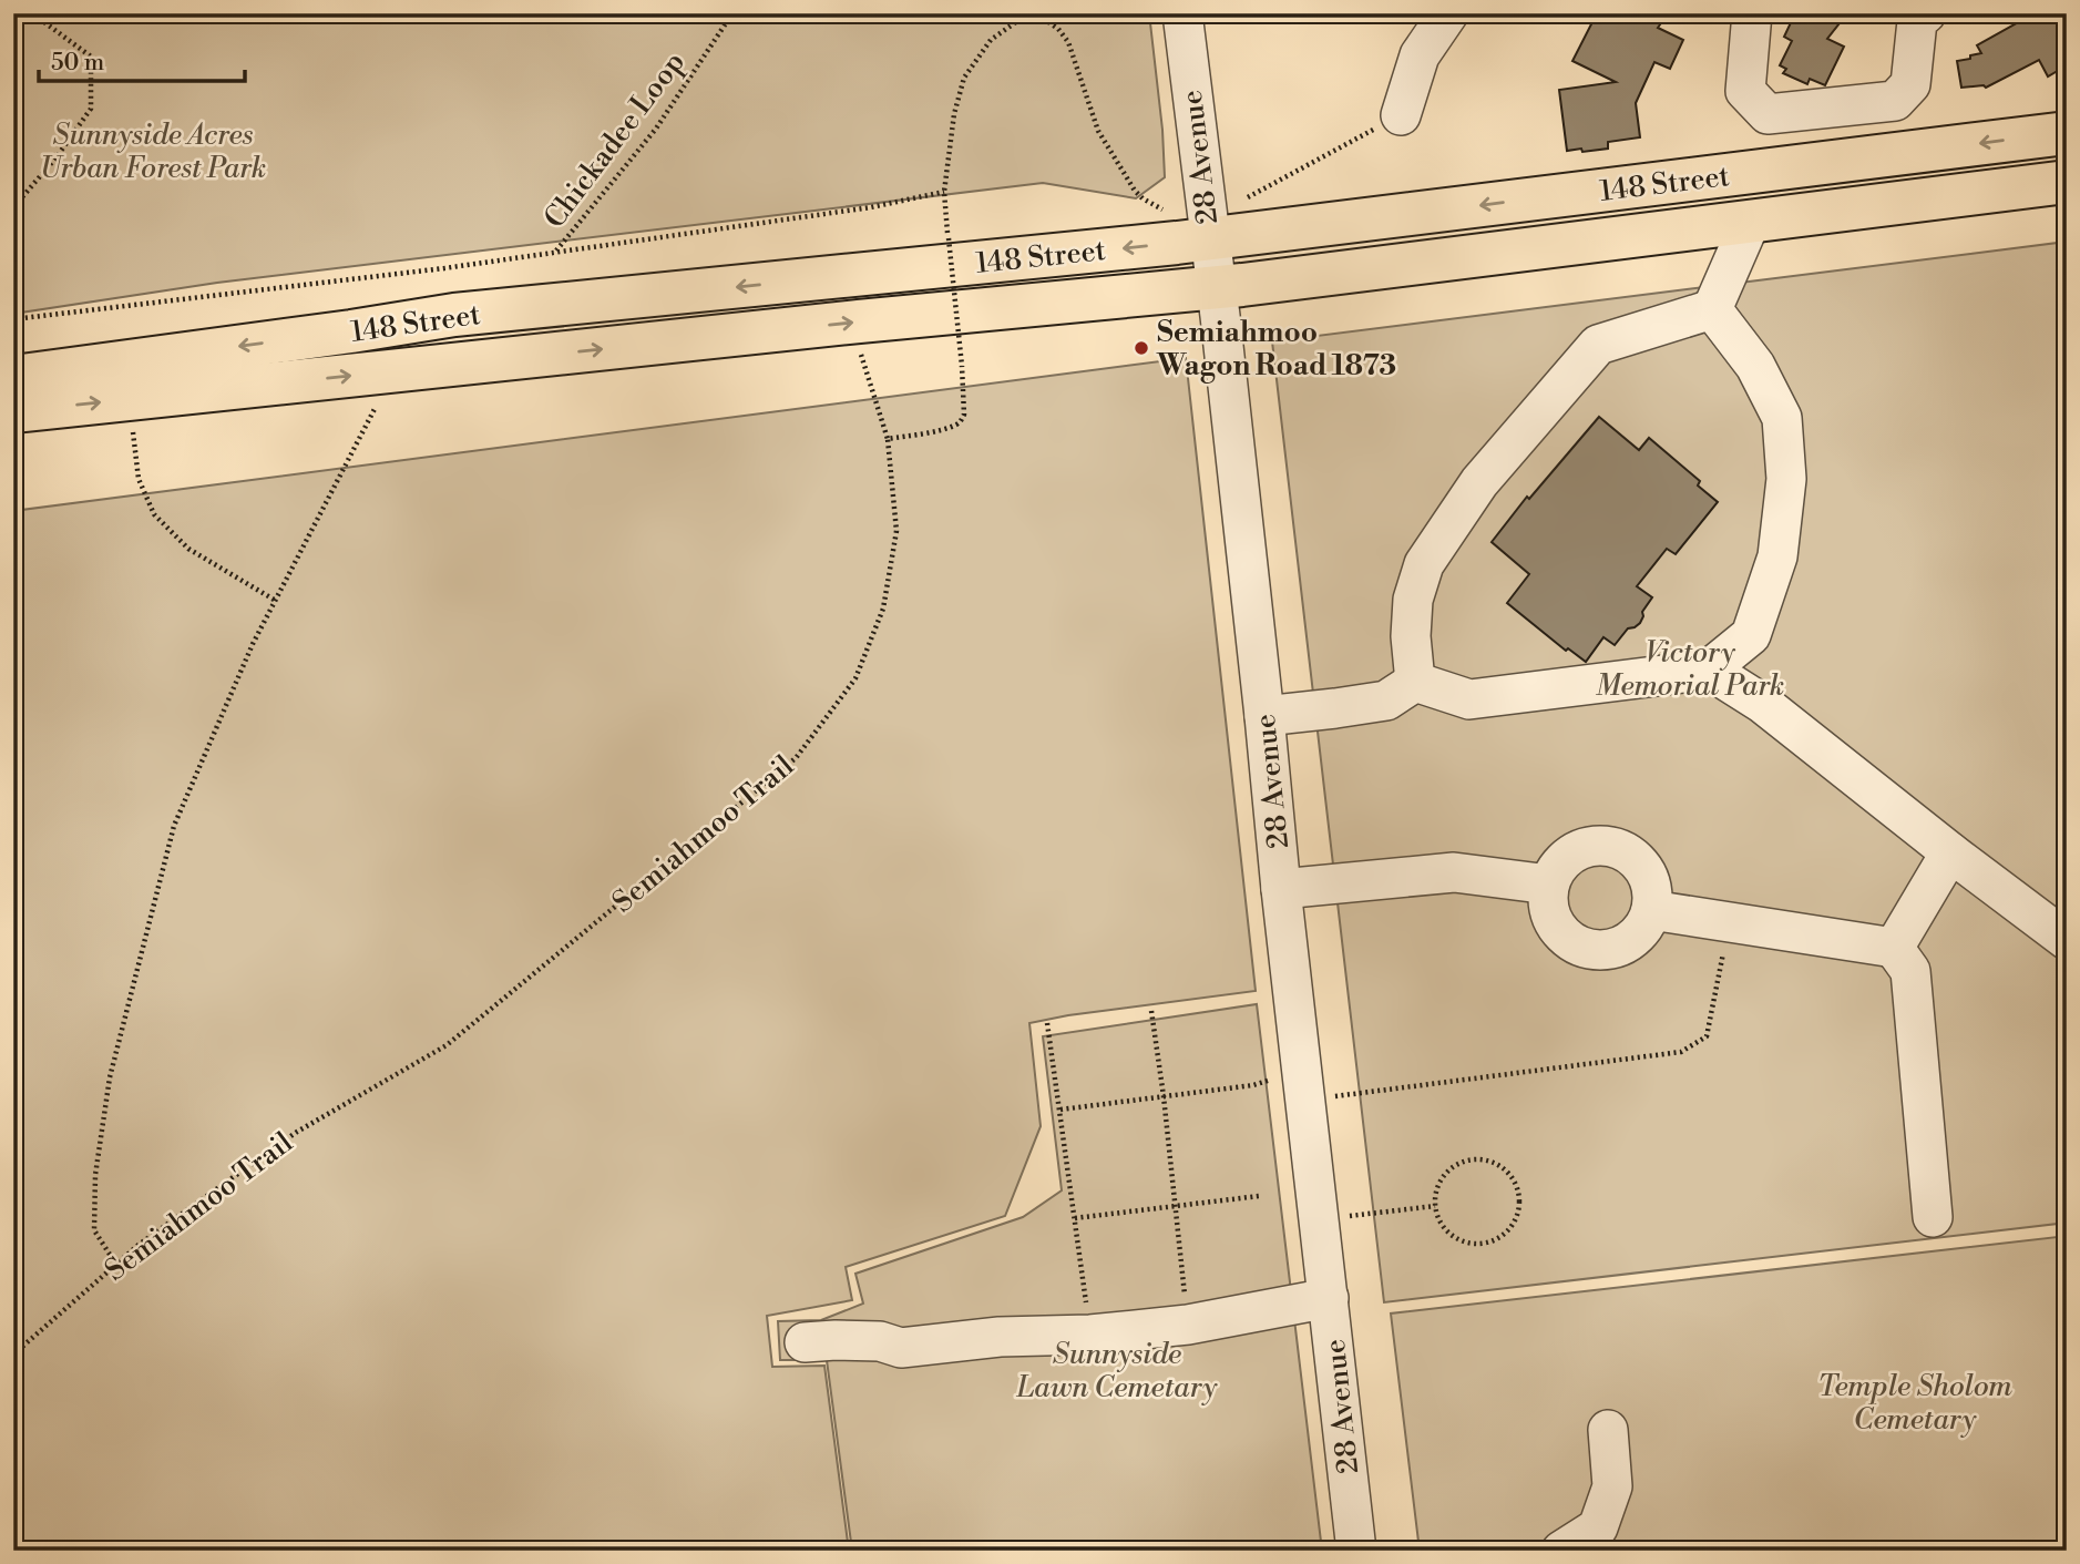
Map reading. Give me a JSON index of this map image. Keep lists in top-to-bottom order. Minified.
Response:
{"streets":{"main road":["148 Street"],"street":["28 Avenue"],"path":["Chickadee Loop","Semiahmoo Trail"]},"crossings":[["28 Avenue","148 Street"],["148 Street","Semiahmoo Trail"]],"parks":["Sunnyside Acres Urban Forest Park","Victory Memorial Park","Sunnyside Lawn Cemetary","Temple Sholom Cemetary"],"places":["Semiahmoo Wagon Road 1873"],"scale_bar":"50 m"}
